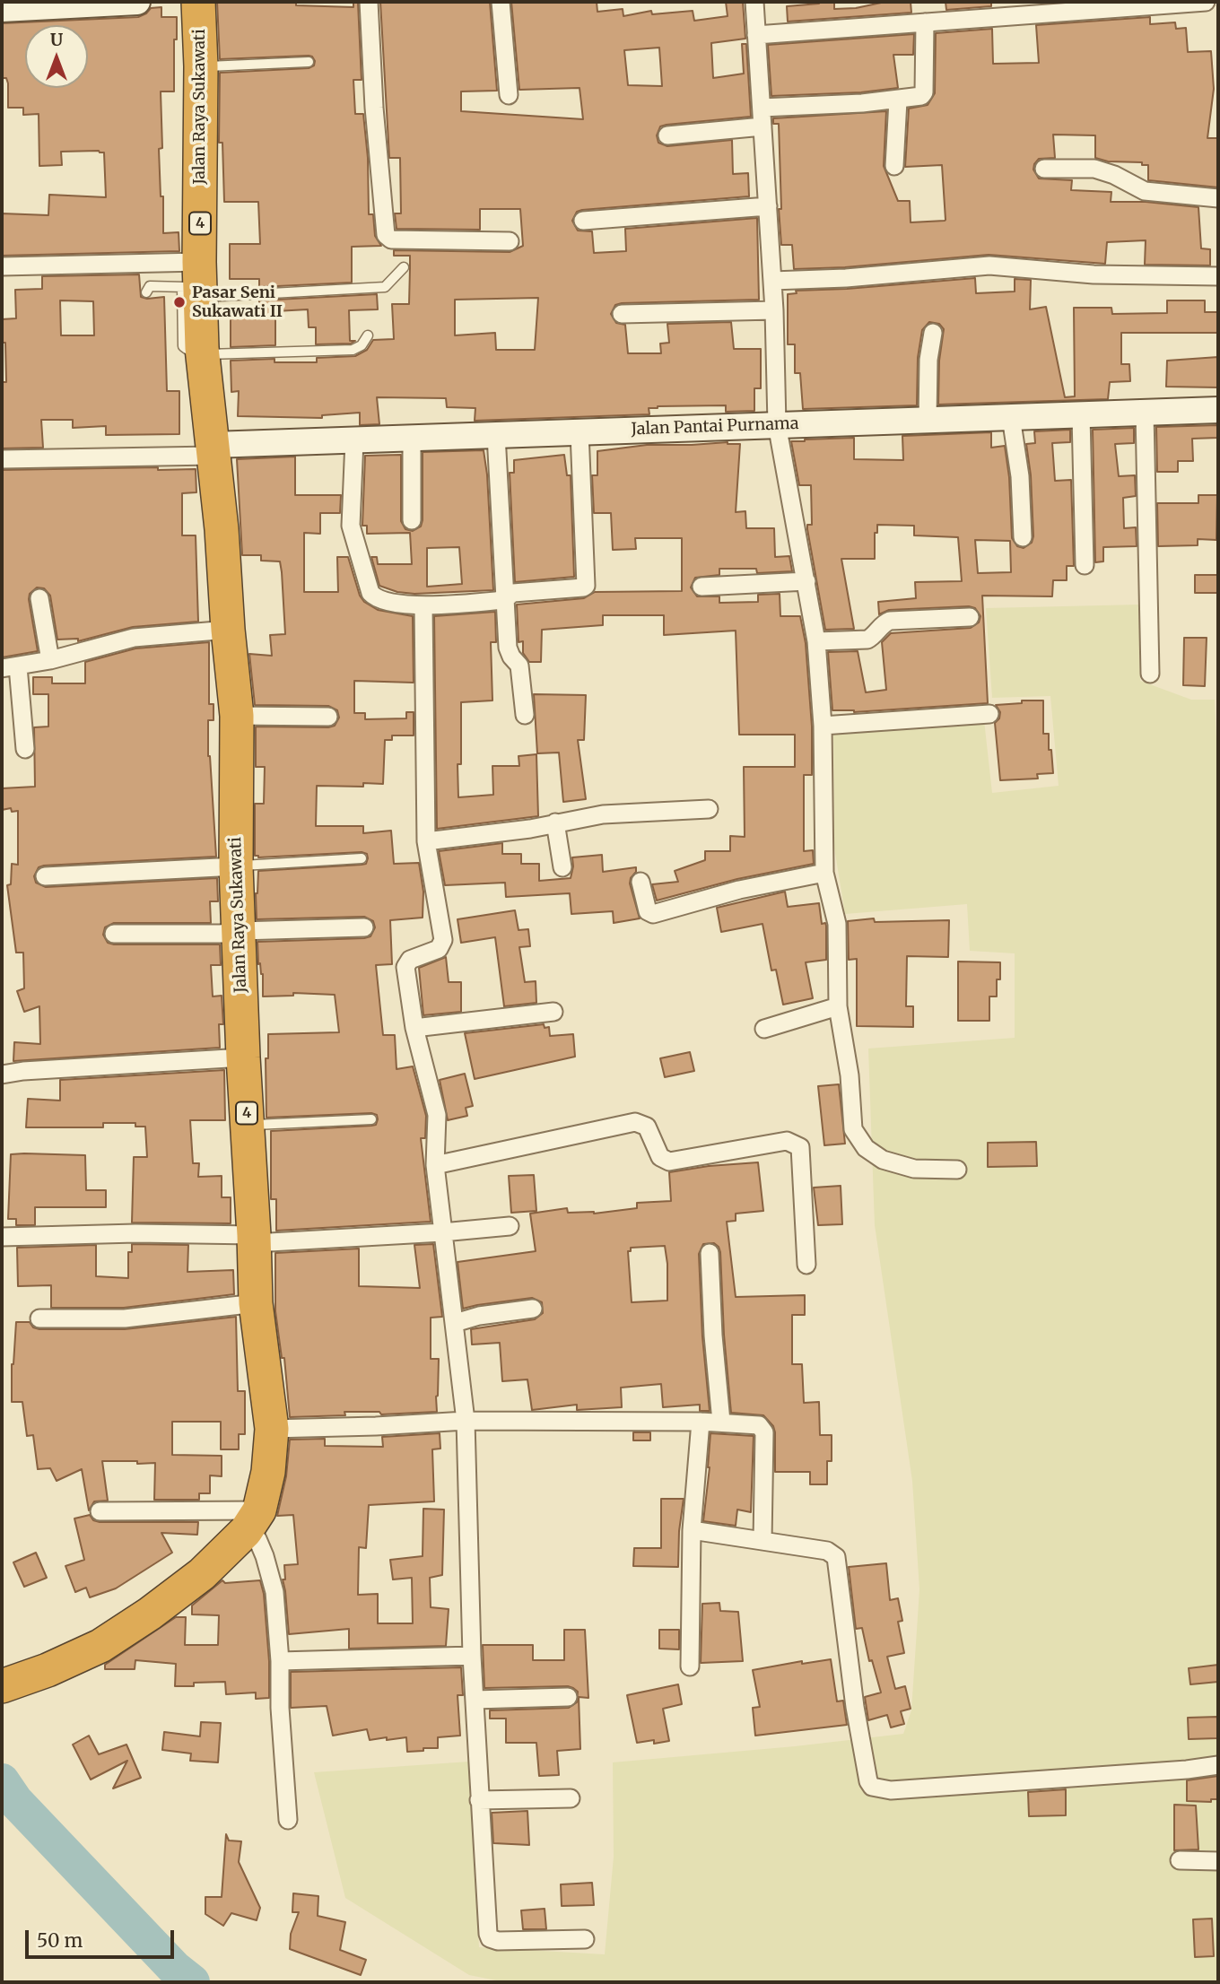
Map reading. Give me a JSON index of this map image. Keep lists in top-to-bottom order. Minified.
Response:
{"streets":{"highway":["Jalan Raya Sukawati","4"],"street":["Jalan Pantai Purnama"]},"crossings":[["Jalan Raya Sukawati","Jalan Pantai Purnama"]],"places":["Pasar Seni Sukawati II"],"scale_bar":"50 m","north":"top"}
